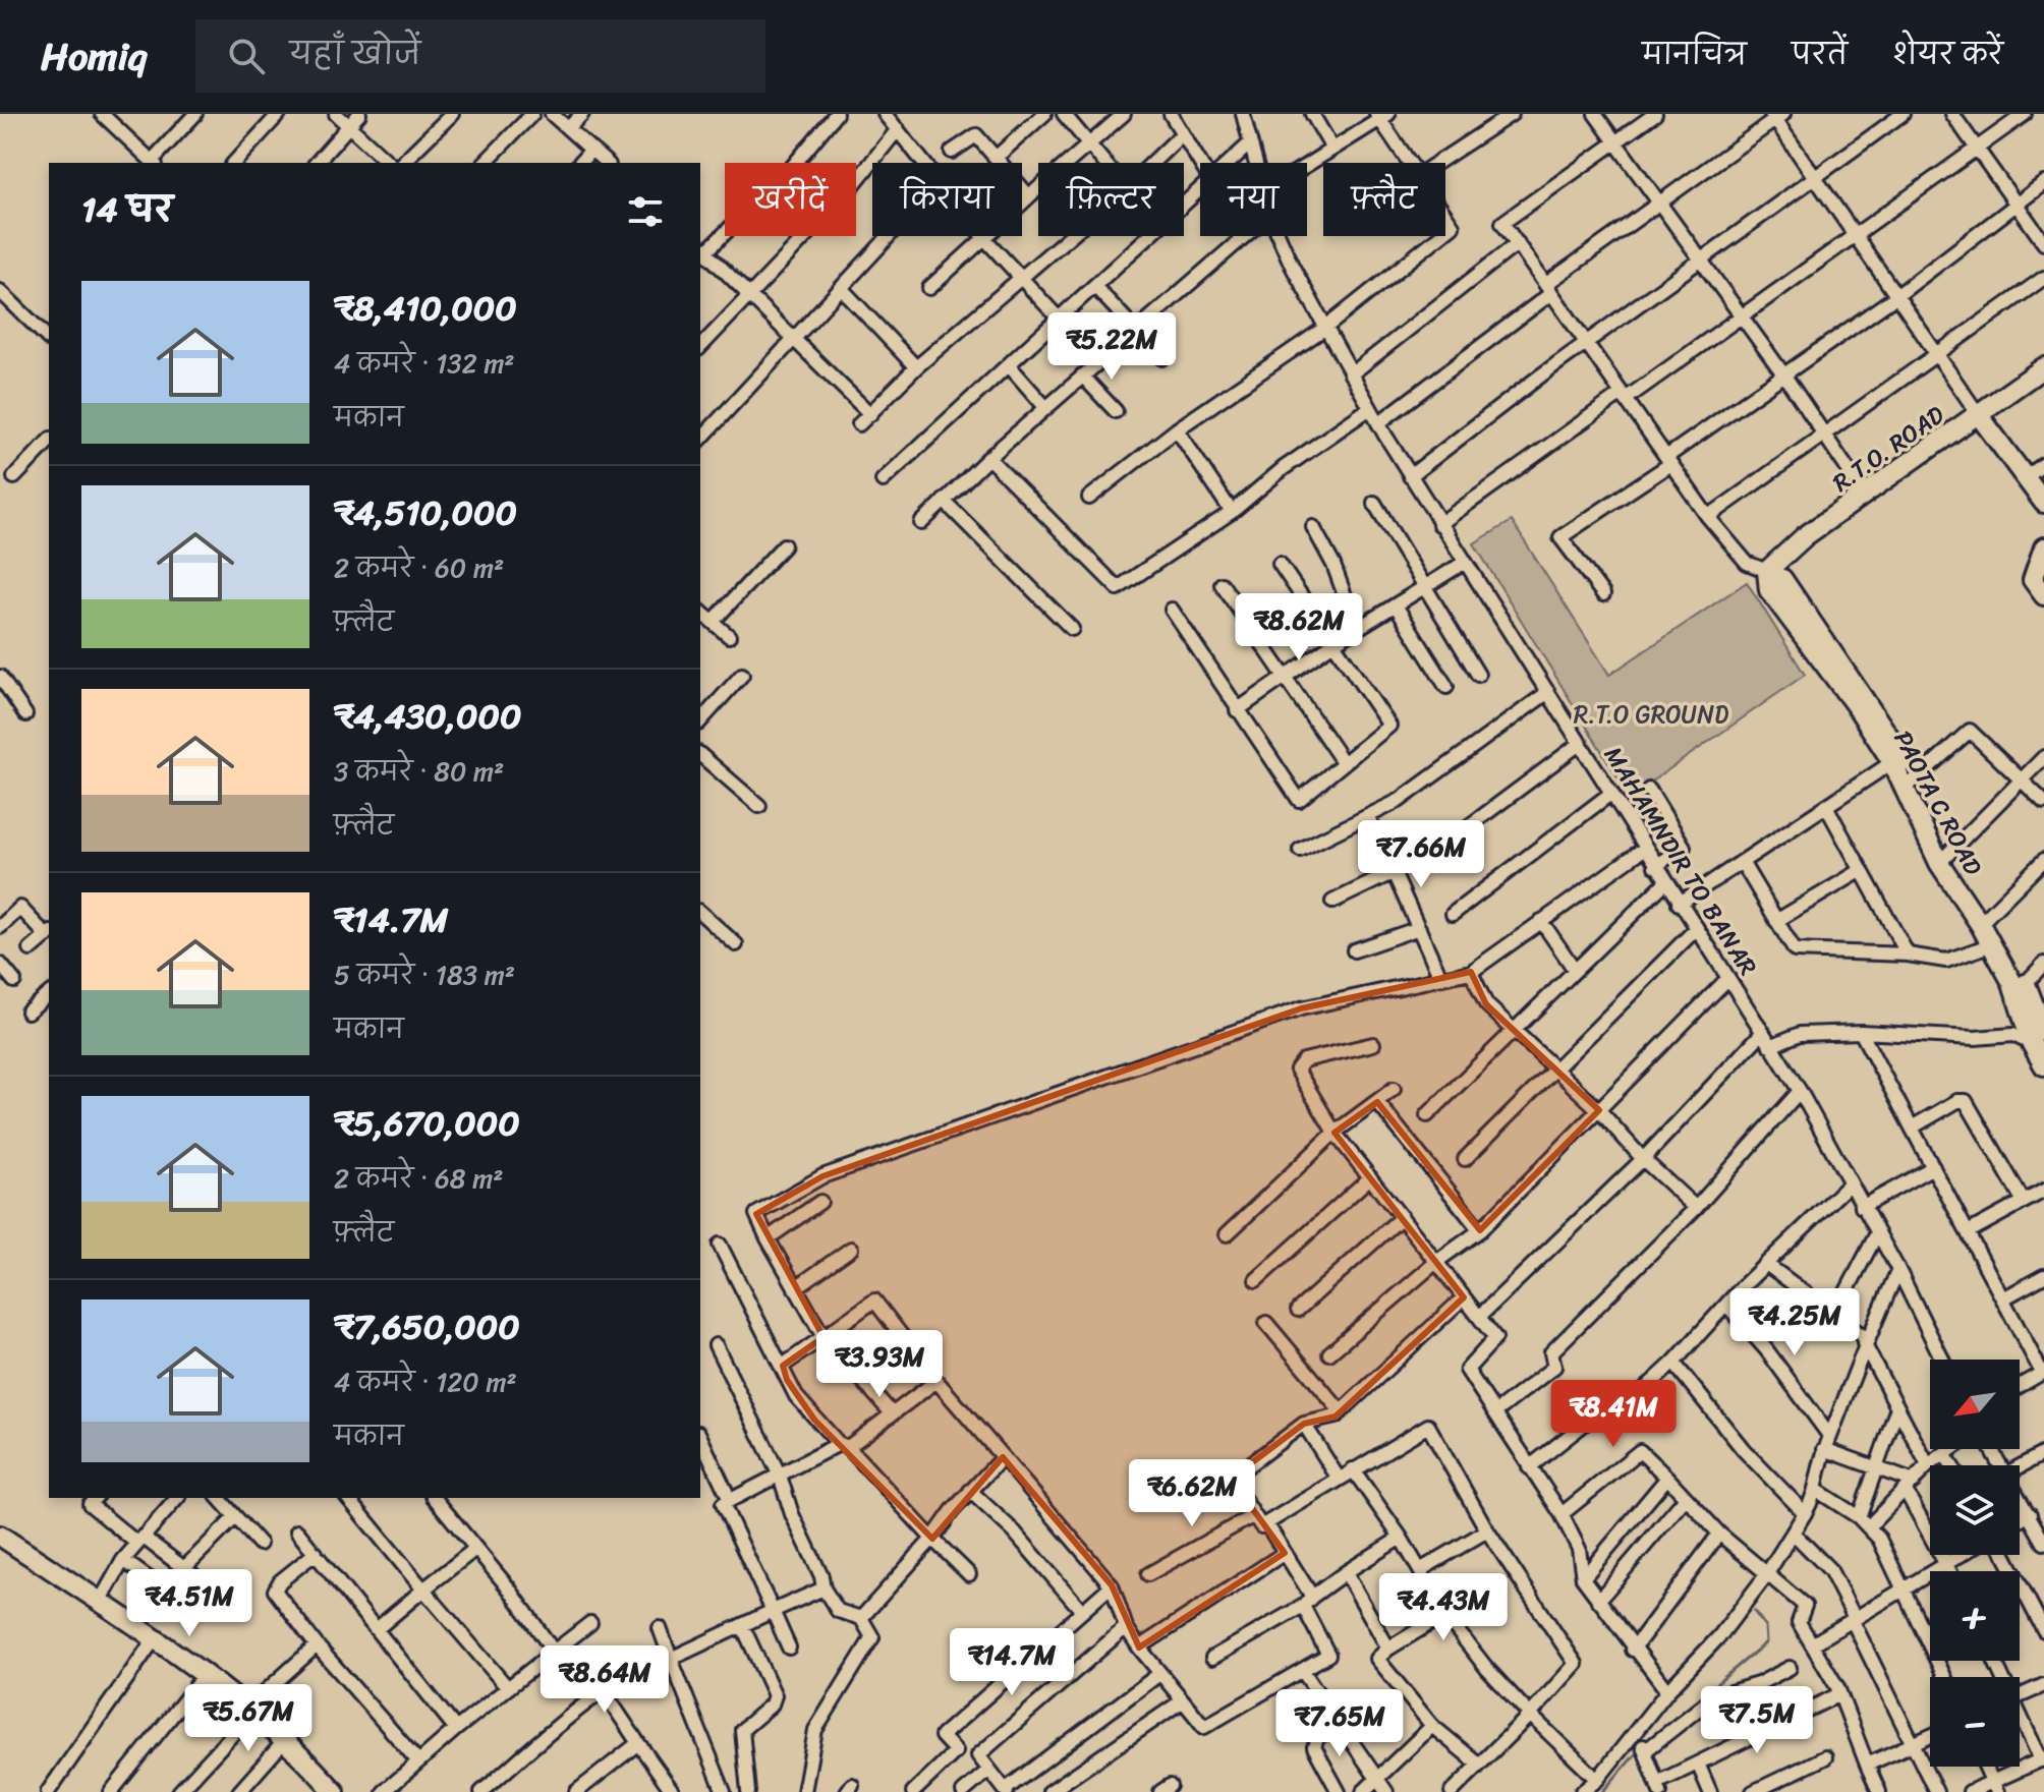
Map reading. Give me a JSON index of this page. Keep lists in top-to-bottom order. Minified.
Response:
{"streets":{"street":["R.T.O. ROAD","PAOTA C ROAD","MAHAMNDIR TO BANAR"]},"crossings":[["R.T.O. ROAD","PAOTA C ROAD"]],"parks":["R.T.O GROUND"],"north":"bottom left","page":{"header":"Homiq","search":"यहाँ खोजें","nav":["मानचित्र","परतें","शेयर करें"],"chip":["खरीदें","किराया","फ़िल्टर","नया","फ़्लैट"],"heading":"14 घर","list":[{"name":"₹8,410,000","note":"4 कमरे · 132 m² · मकान"},{"name":"₹4,510,000","note":"2 कमरे · 60 m² · फ़्लैट"},{"name":"₹4,430,000","note":"3 कमरे · 80 m² · फ़्लैट"},{"name":"₹14.7M","note":"5 कमरे · 183 m² · मकान"},{"name":"₹5,670,000","note":"2 कमरे · 68 m² · फ़्लैट"},{"name":"₹7,650,000","note":"4 कमरे · 120 m² · मकान"}],"price":["₹5.22M","₹8.62M","₹7.66M","₹4.25M","₹3.93M","₹8.41M","₹6.62M","₹4.51M","₹4.43M","₹14.7M","₹8.64M","₹5.67M","₹7.5M","₹7.65M"],"map_buttons":["+","−"]}}
